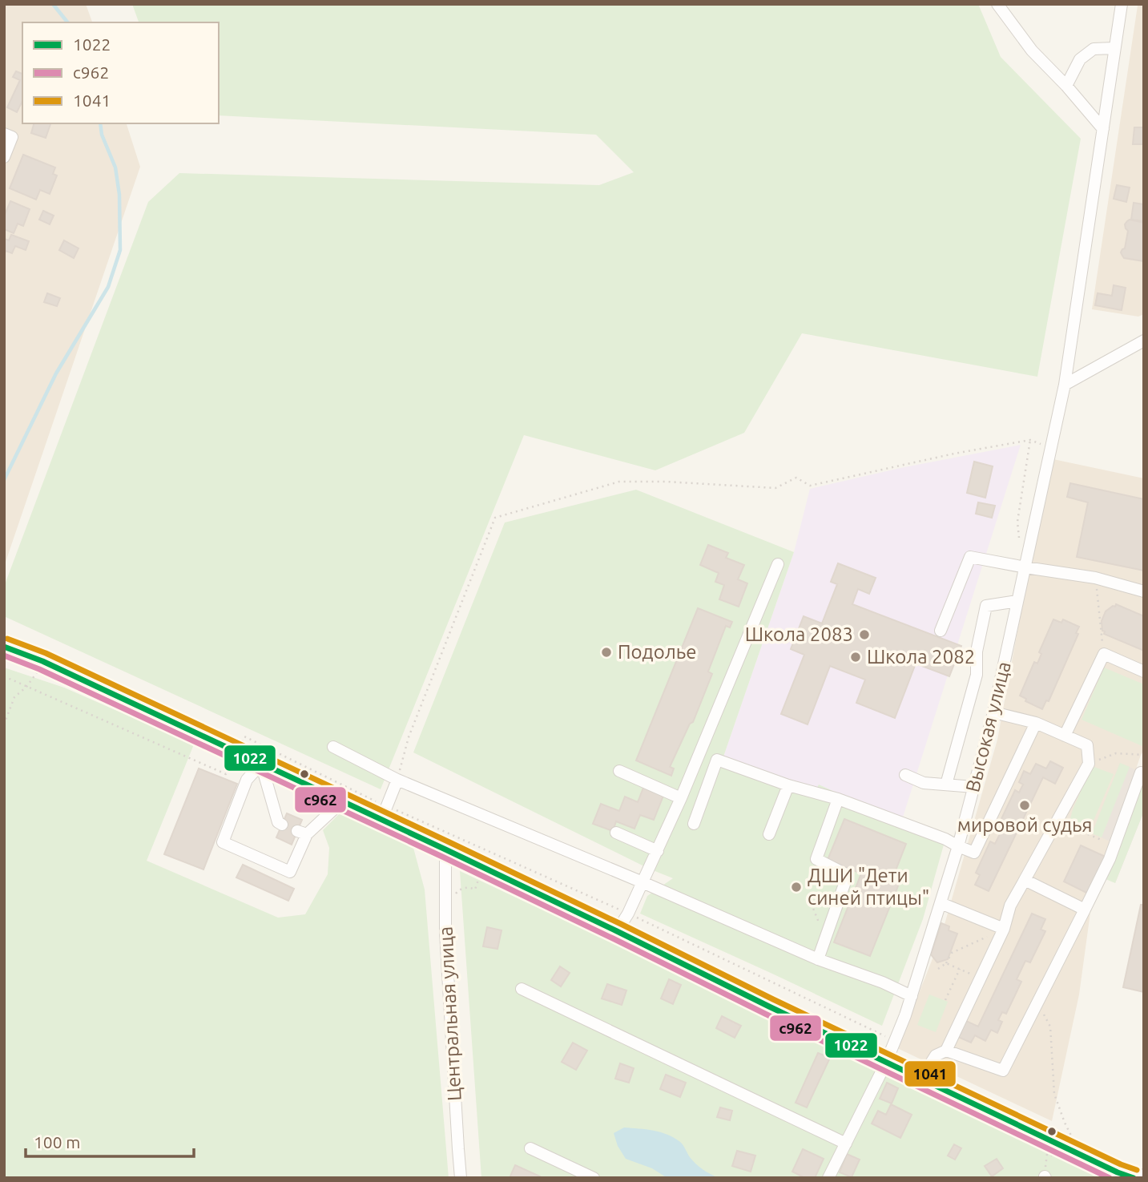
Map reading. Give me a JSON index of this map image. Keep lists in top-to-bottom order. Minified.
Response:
{"streets":{"street":["Высокая улица","Центральная улица"]},"places":["Школа 2083","Подолье","Школа 2082","мировой судья","ДШИ \"Дети синей птицы\""],"lines":["transit line 1041","transit line 1022","transit line с962"],"legend":["1022","с962","1041"],"scale_bar":"100 m"}
